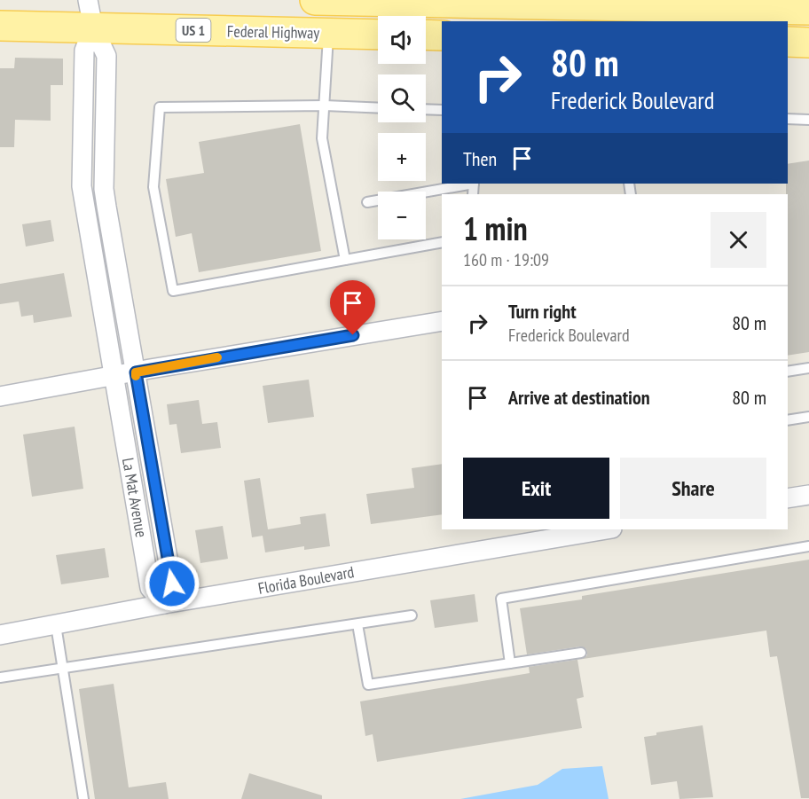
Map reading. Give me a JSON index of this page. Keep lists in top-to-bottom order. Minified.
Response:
{"streets":{"main road":["US 1","Federal Highway"],"street":["La Mat Avenue","Florida Boulevard"]},"crossings":[["Federal Highway","La Mat Avenue"],["La Mat Avenue","Florida Boulevard"]],"page":{"map_buttons":["+","−"],"turn":["80 m","Frederick Boulevard"],"then":"Then","heading":["1 min","160 m · 19:09"],"list":[{"name":"Turn right","note":"Frederick Boulevard","value":"80 m"},{"name":"Arrive at destination","value":"80 m"}],"buttons":["Exit","Share"]}}
